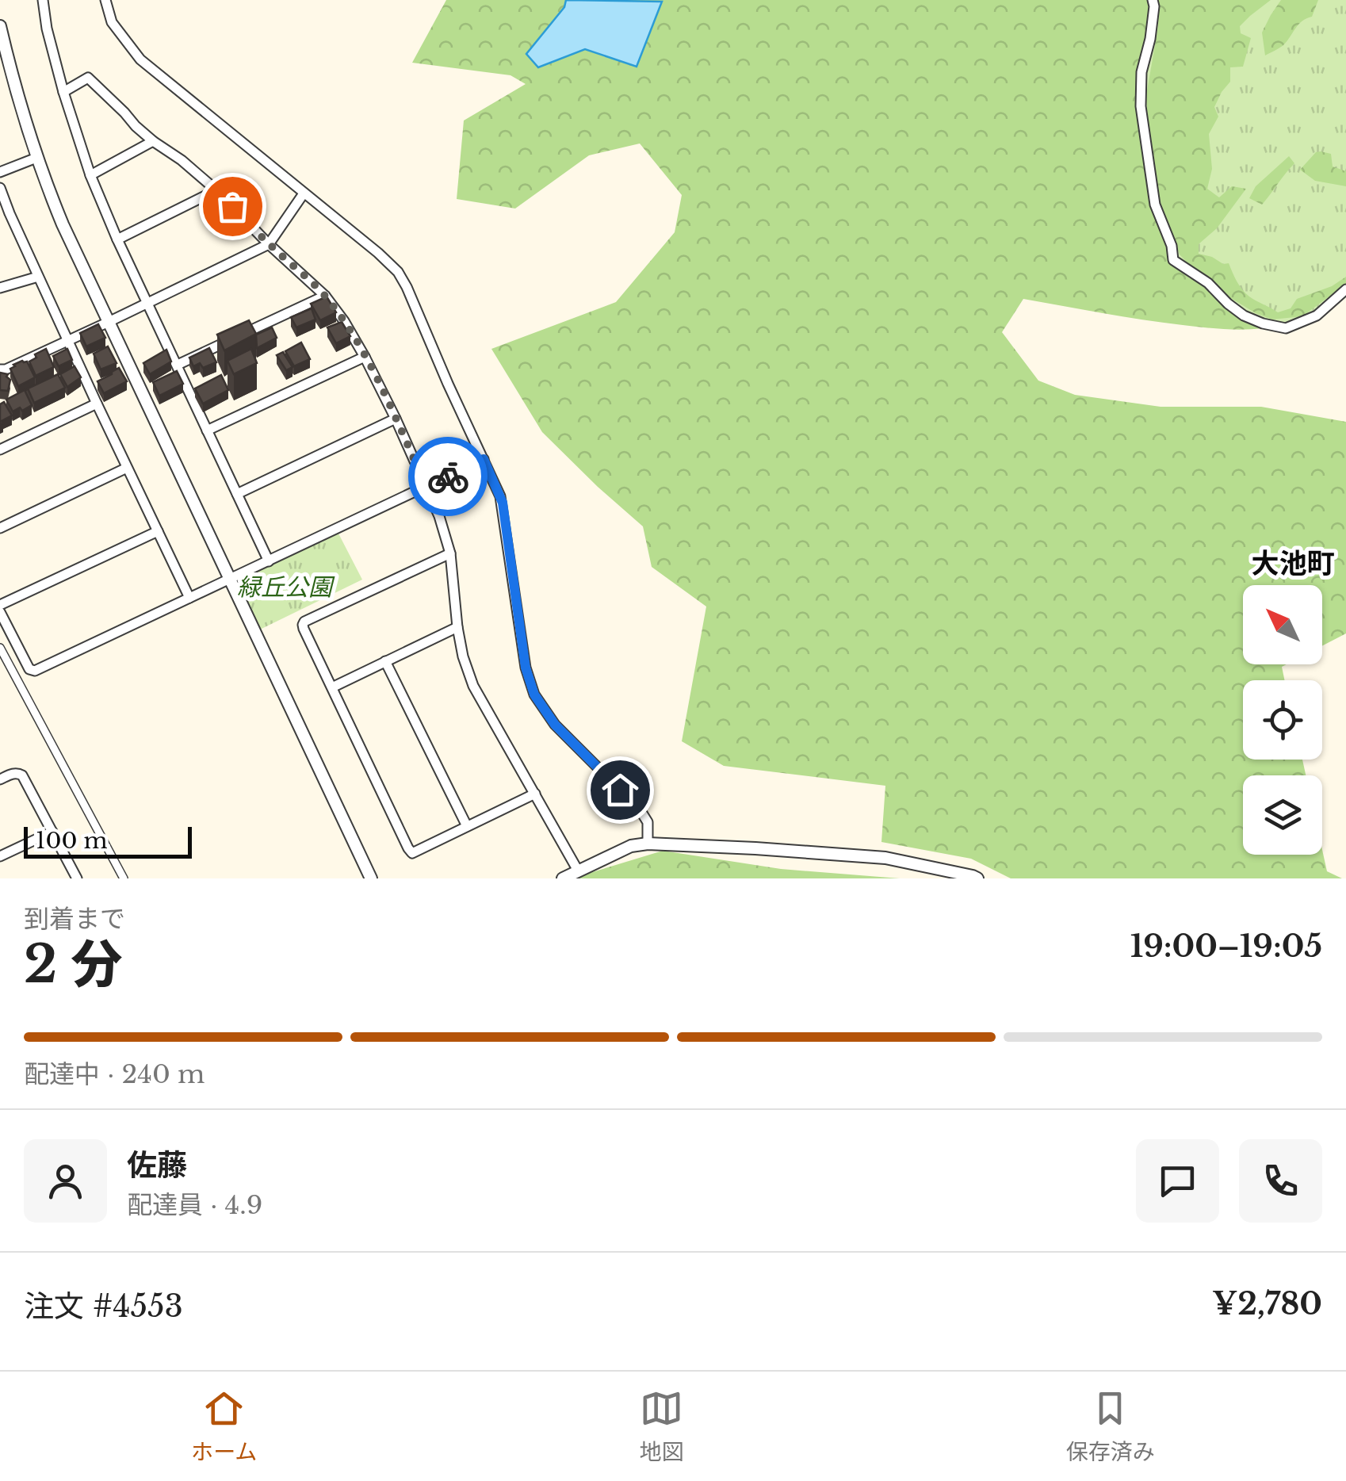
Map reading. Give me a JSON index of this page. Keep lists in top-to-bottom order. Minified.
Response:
{"districts":["大池町"],"parks":["緑丘公園"],"scale_bar":"100 m","north":"top left","page":{"scale":"100 m","heading":["2 分","到着まで","19:00–19:05"],"panel":["佐藤","配達員 · 4.9","注文 #4553","¥2,780"],"bar":"配達中 · 240 m","tabs":["ホーム","地図","保存済み"]}}
